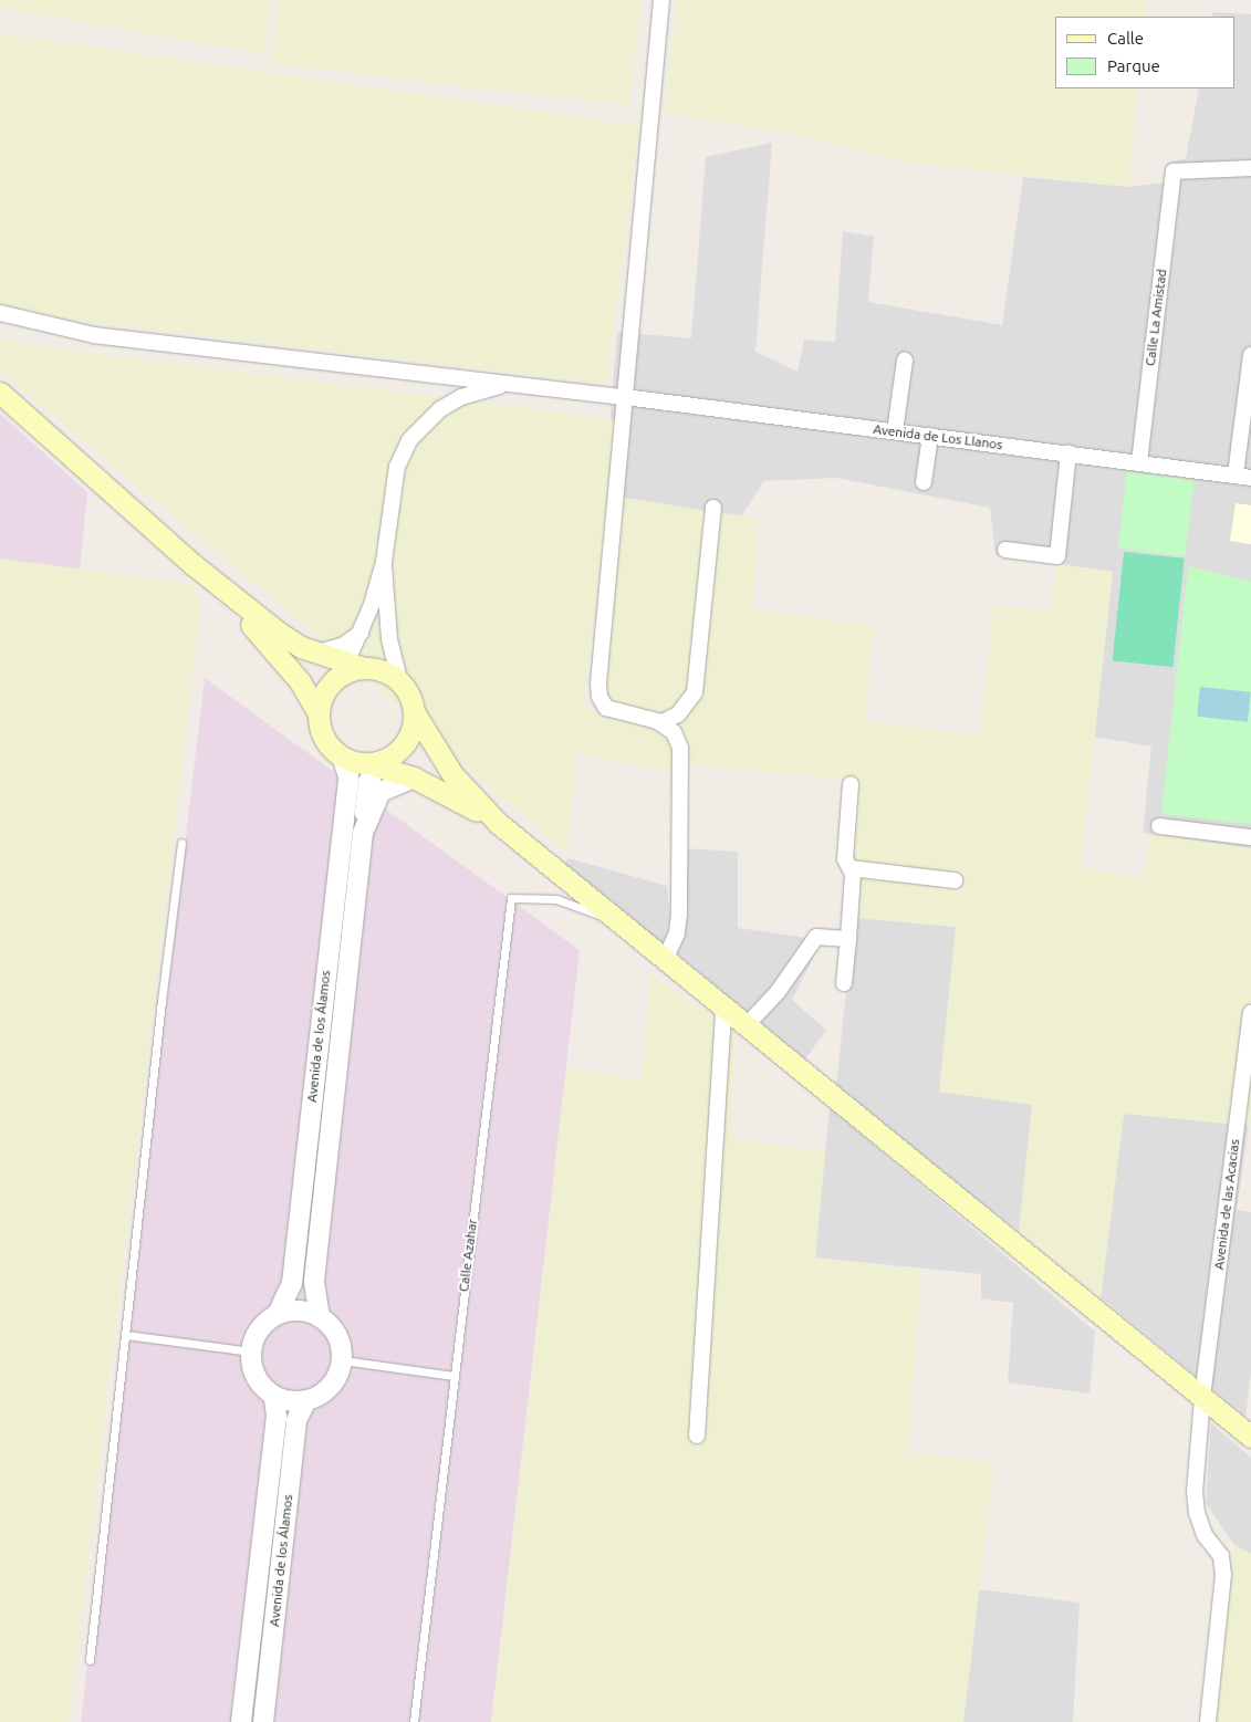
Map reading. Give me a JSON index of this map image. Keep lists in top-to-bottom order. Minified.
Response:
{"streets":{"street":["Calle La Amistad","Avenida de Los Llanos","Avenida de los Álamos","Avenida de las Acacias"],"lane":["Calle Azahar"]},"crossings":[["Calle La Amistad","Avenida de Los Llanos"]],"legend":["Calle","Parque"]}
